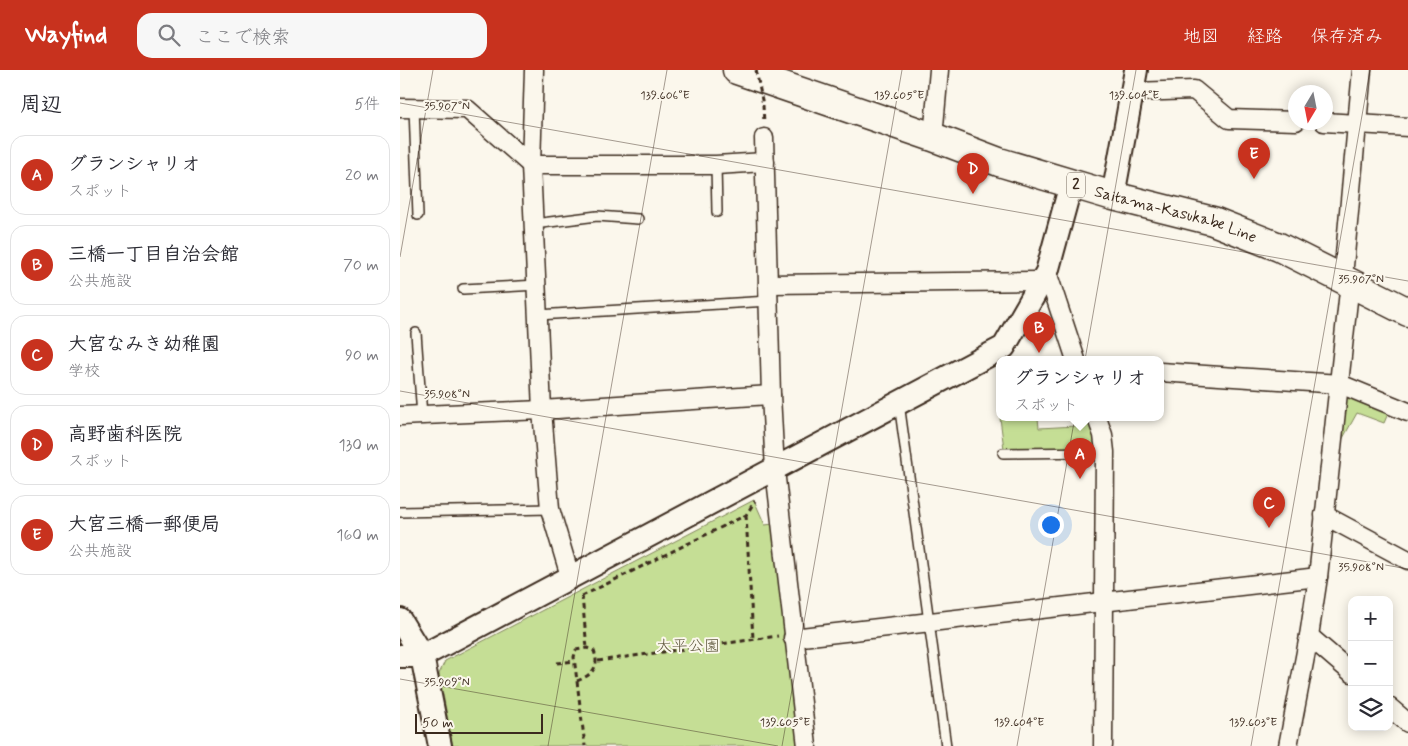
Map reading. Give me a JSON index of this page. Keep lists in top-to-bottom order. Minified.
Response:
{"streets":{"main road":["2","Saitama-Kasukabe Line"]},"parks":["大平公園"],"scale_bar":"50 m","north":"bottom","page":{"header":"Wayfind","search":"ここで検索","nav":["地図","経路","保存済み"],"heading":["周辺","5件"],"list":[{"mark":"A","name":"グランシャリオ","note":"スポット","value":"20 m"},{"mark":"B","name":"三橋一丁目自治会館","note":"公共施設","value":"70 m"},{"mark":"C","name":"大宮なみき幼稚園","note":"学校","value":"90 m"},{"mark":"D","name":"高野歯科医院","note":"スポット","value":"130 m"},{"mark":"E","name":"大宮三橋一郵便局","note":"公共施設","value":"160 m"}],"pins":["E","D","B","A","C"],"popup":["グランシャリオ","スポット"],"map_buttons":["+","−"],"scale":"50 m"},"coordinates":["139.606°E","139.605°E","139.604°E","35.907°N","35.908°N","35.909°N","139.603°E"]}
